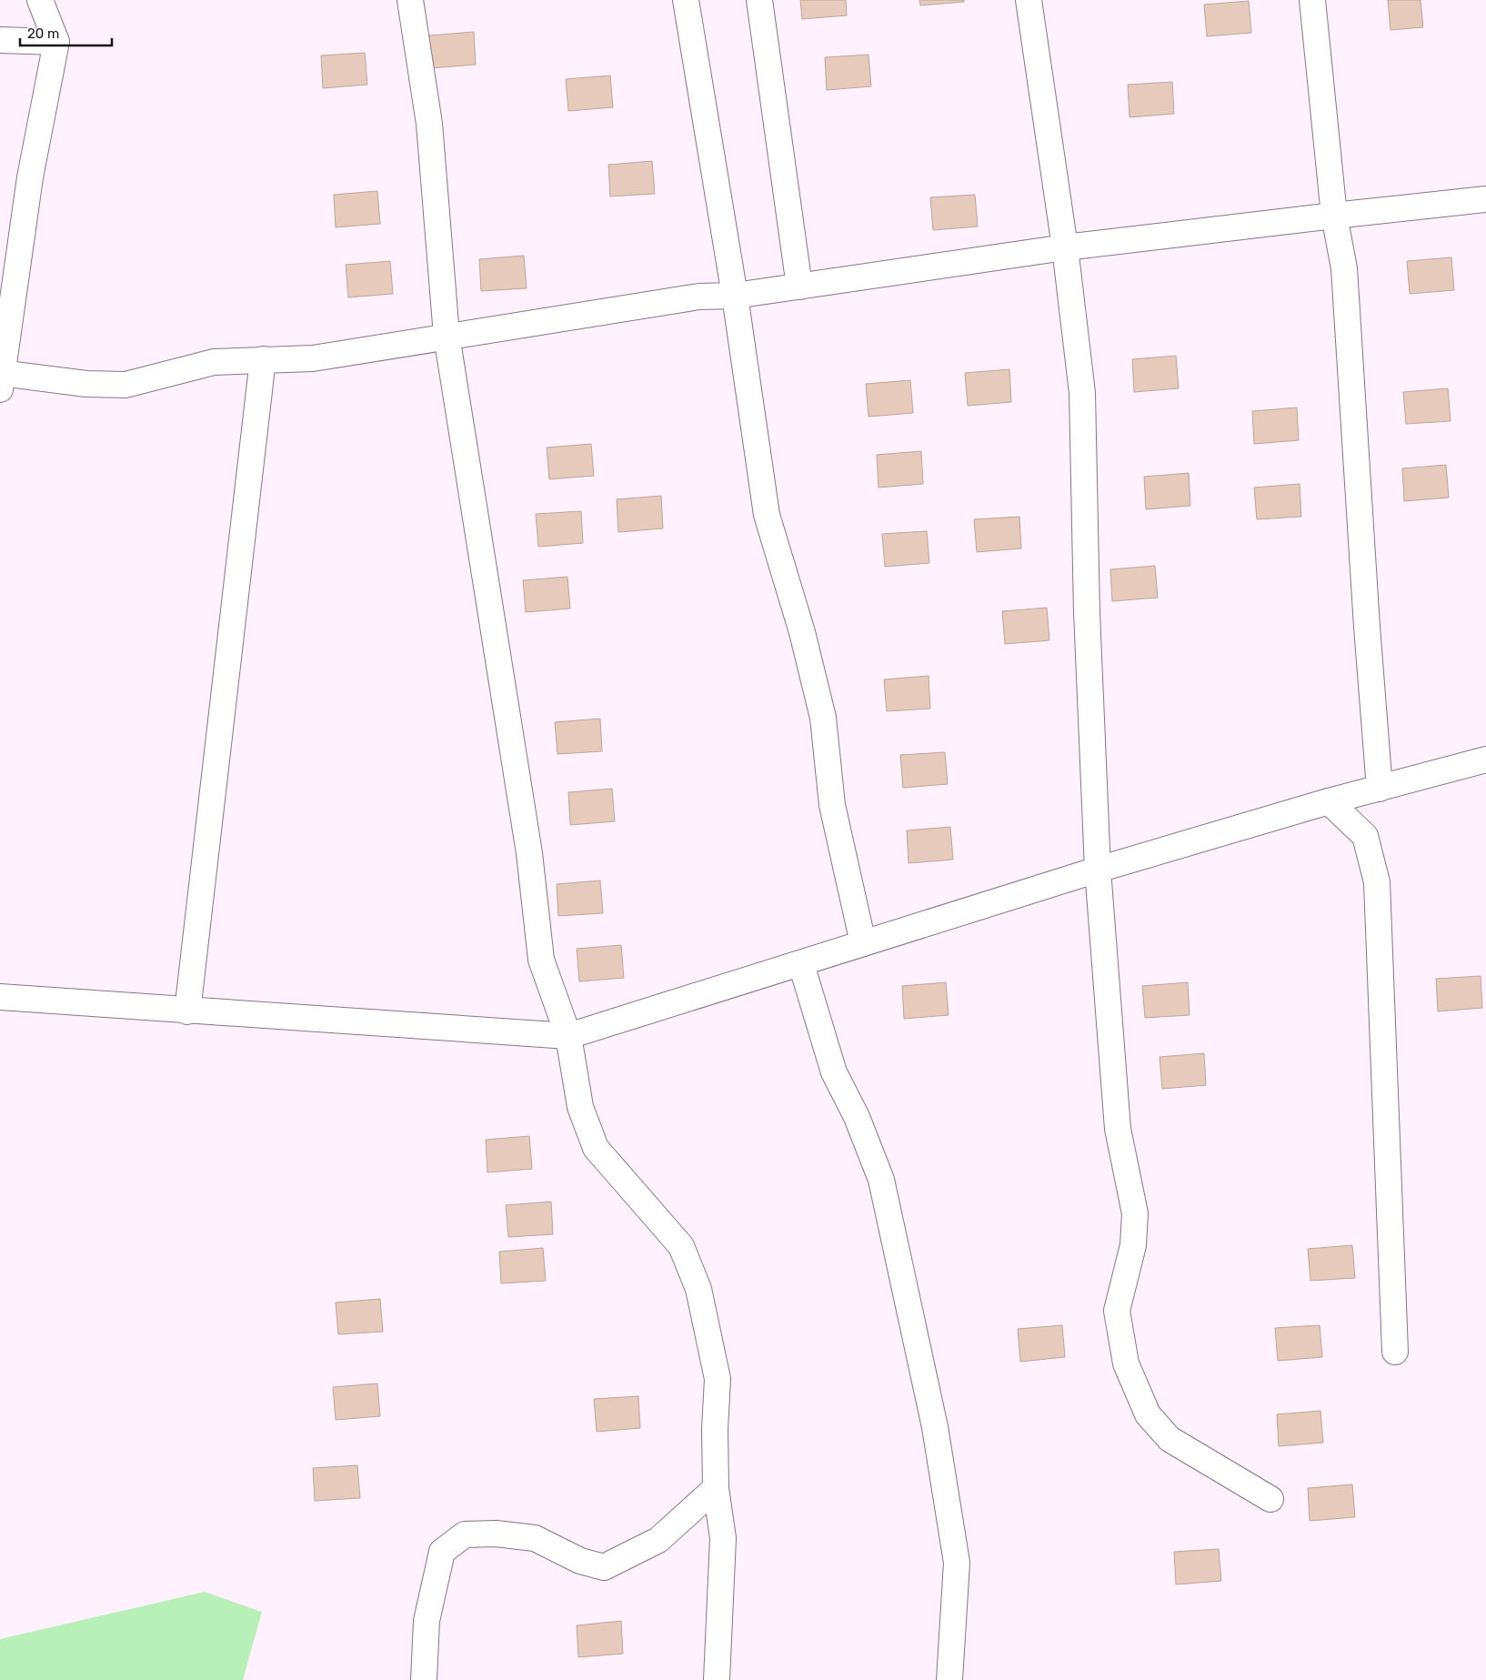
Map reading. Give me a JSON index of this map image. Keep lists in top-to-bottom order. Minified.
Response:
{"scale_bar":"20 m"}
